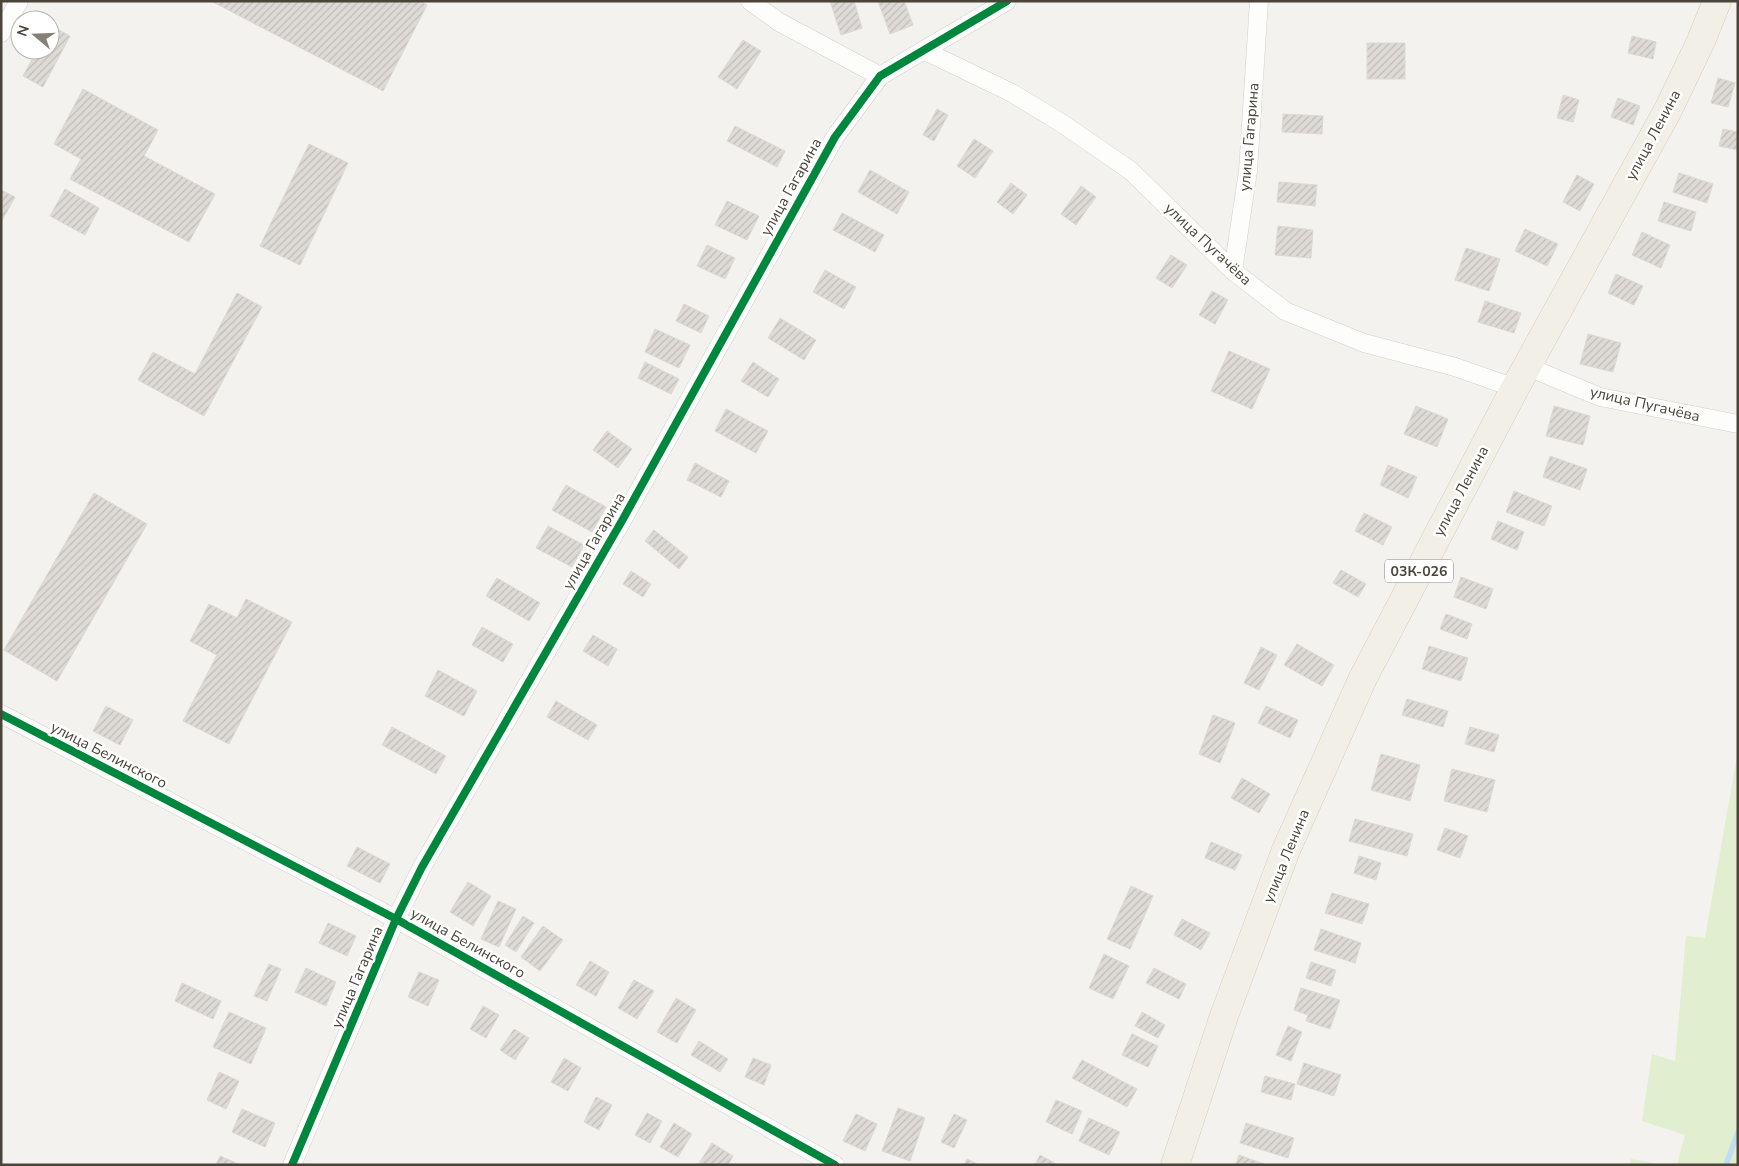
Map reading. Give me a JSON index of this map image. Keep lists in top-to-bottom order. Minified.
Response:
{"streets":{"main road":["улица Ленина","03К-026"],"street":["улица Гагарина","улица Пугачёва","улица Белинского"]},"crossings":[["улица Ленина","улица Пугачёва"],["улица Гагарина","улица Пугачёва"],["улица Гагарина","улица Белинского"]],"north":"left"}
